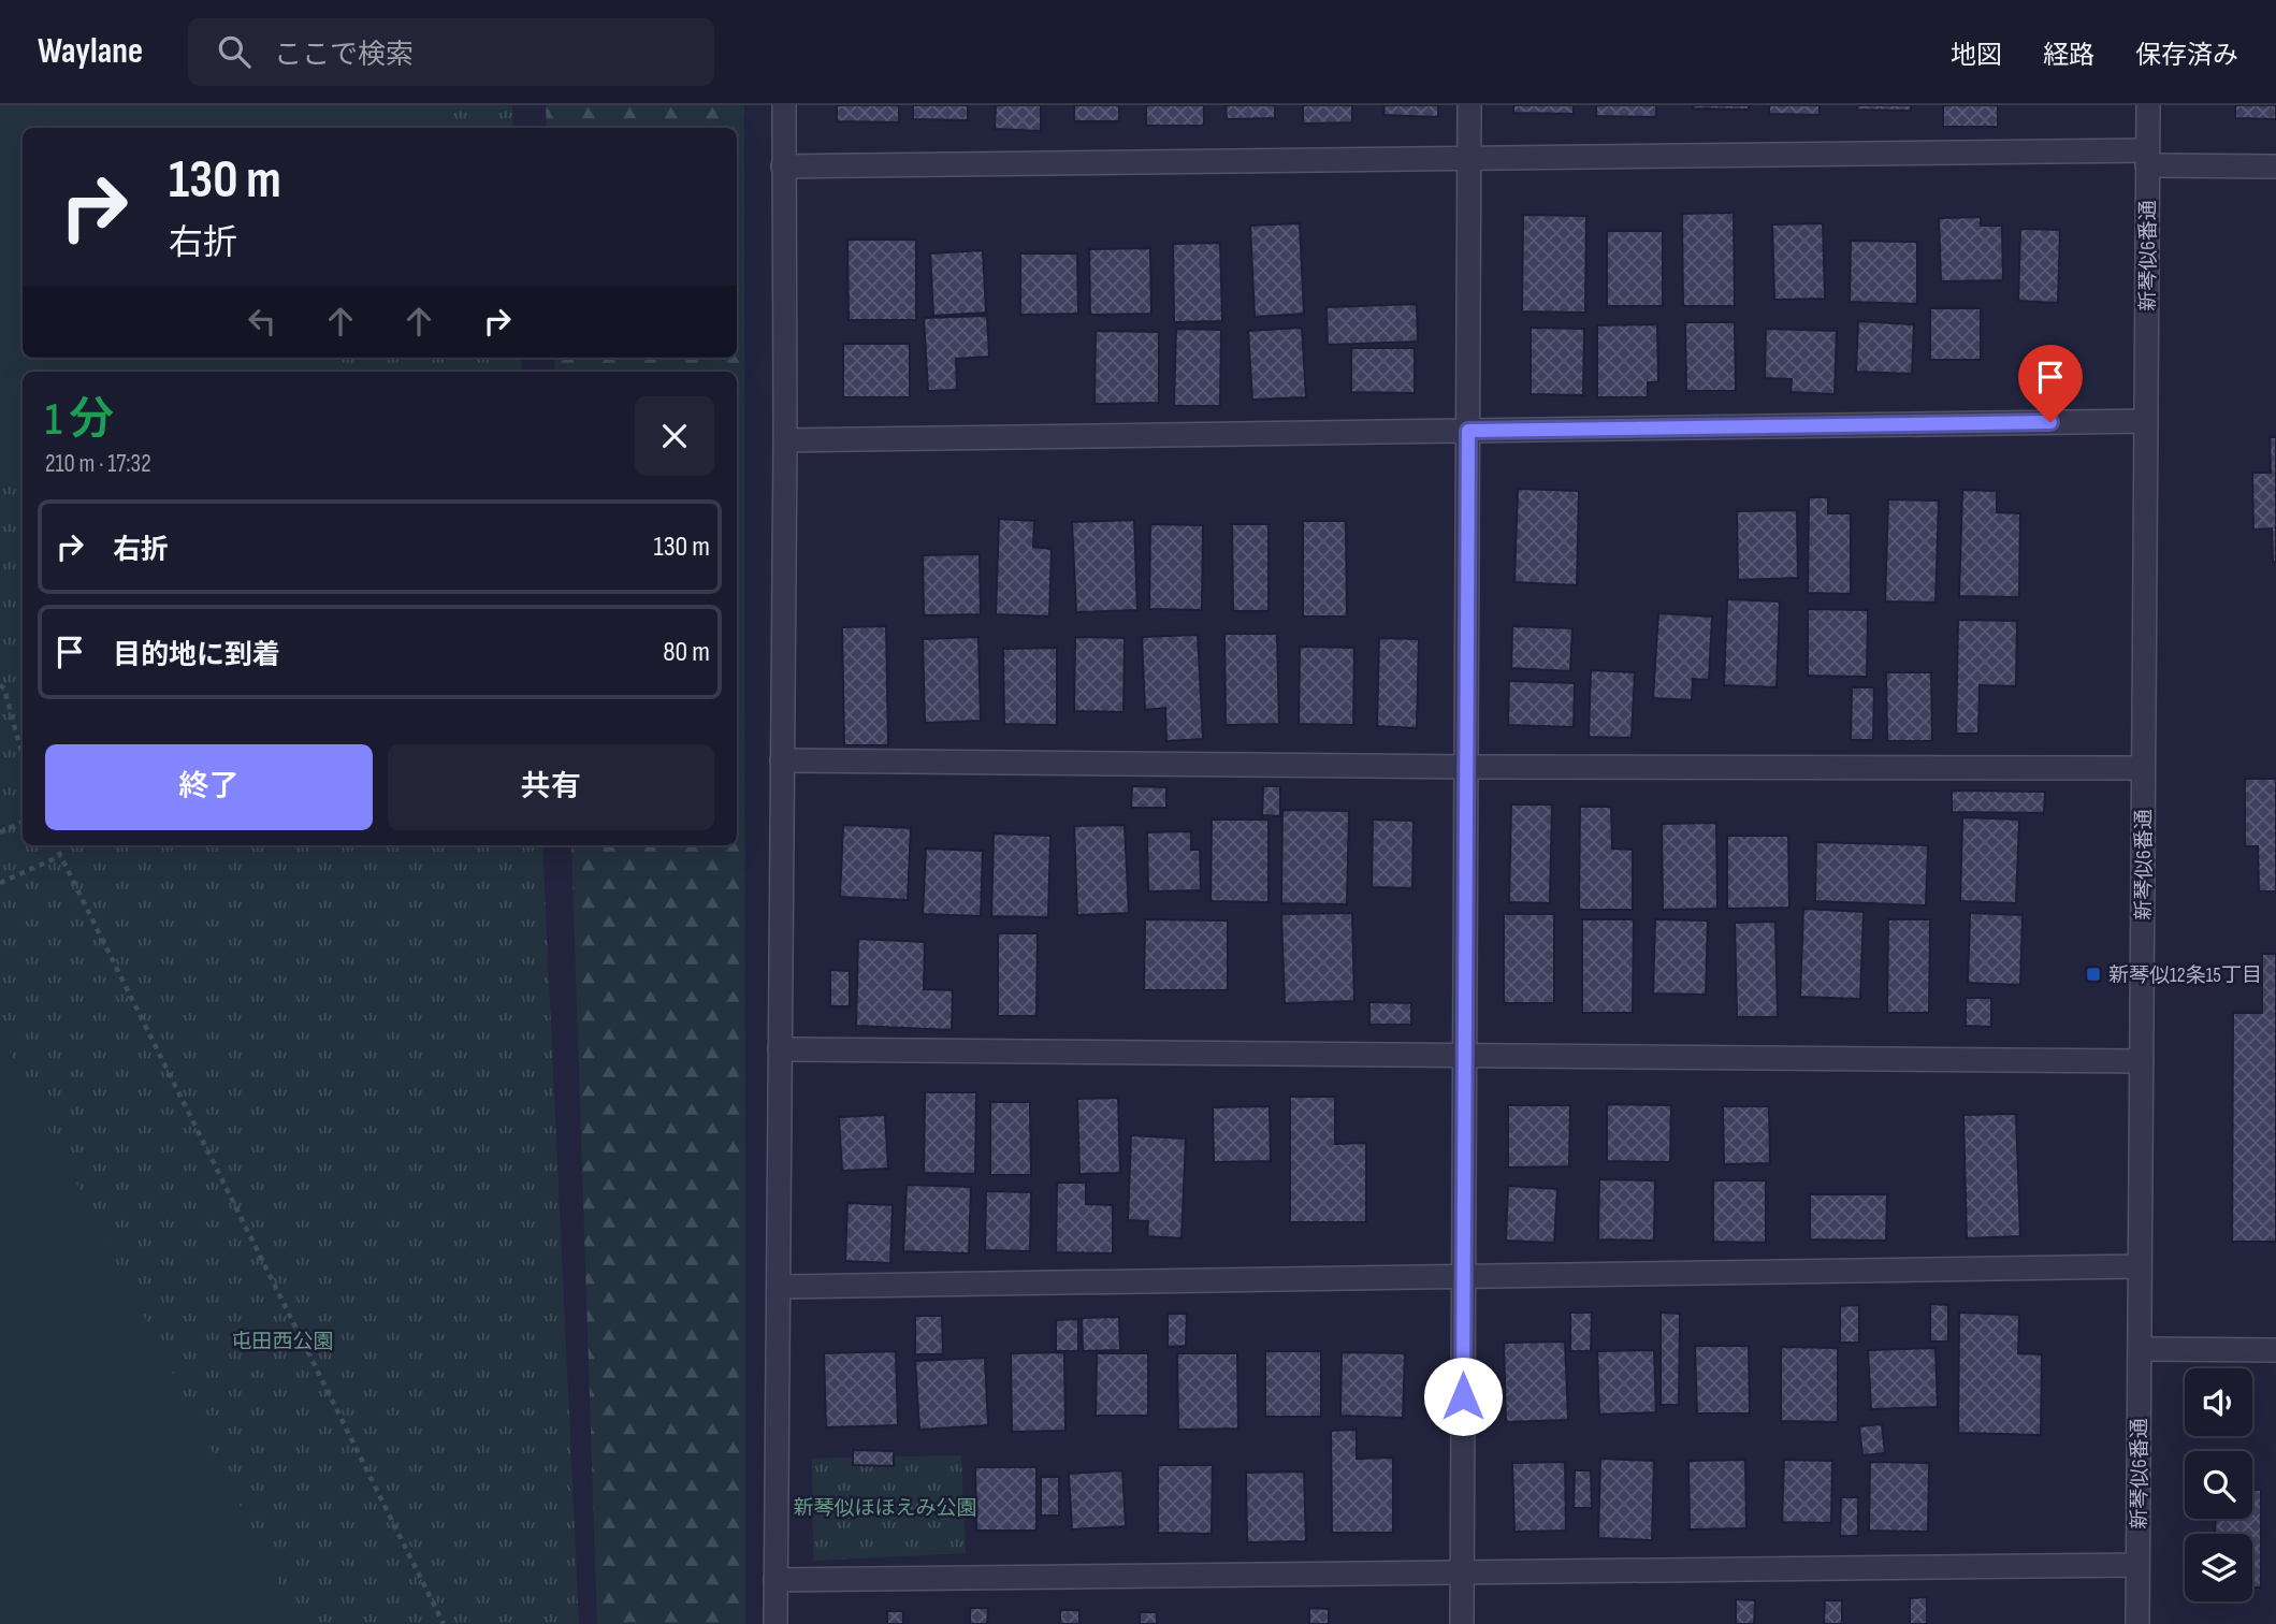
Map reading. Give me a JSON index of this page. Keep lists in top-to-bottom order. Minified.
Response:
{"streets":{"street":["新琴似6番通"]},"parks":["屯田西公園","新琴似ほほえみ公園"],"places":{"transit":["新琴似12条15丁目"]},"page":{"header":"Waylane","search":"ここで検索","nav":["地図","経路","保存済み"],"turn":["130 m","右折"],"heading":["1 分","210 m · 17:32"],"list":[{"name":"右折","value":"130 m"},{"name":"目的地に到着","value":"80 m"}],"buttons":["終了","共有"]}}
